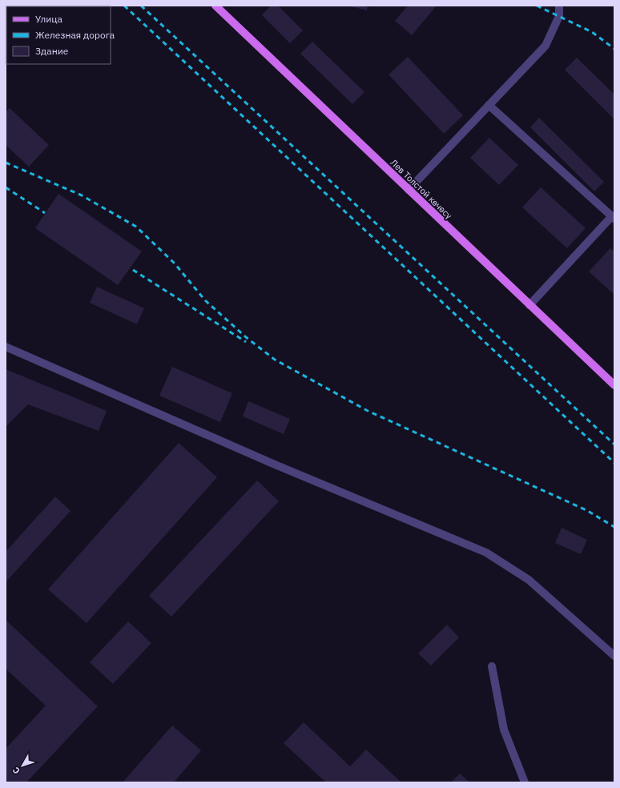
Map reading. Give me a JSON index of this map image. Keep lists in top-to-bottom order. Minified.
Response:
{"streets":{"main road":["Лев Толстой көчөсү"]},"legend":["Улица","Железная дорога","Здание"],"north":"bottom left"}
